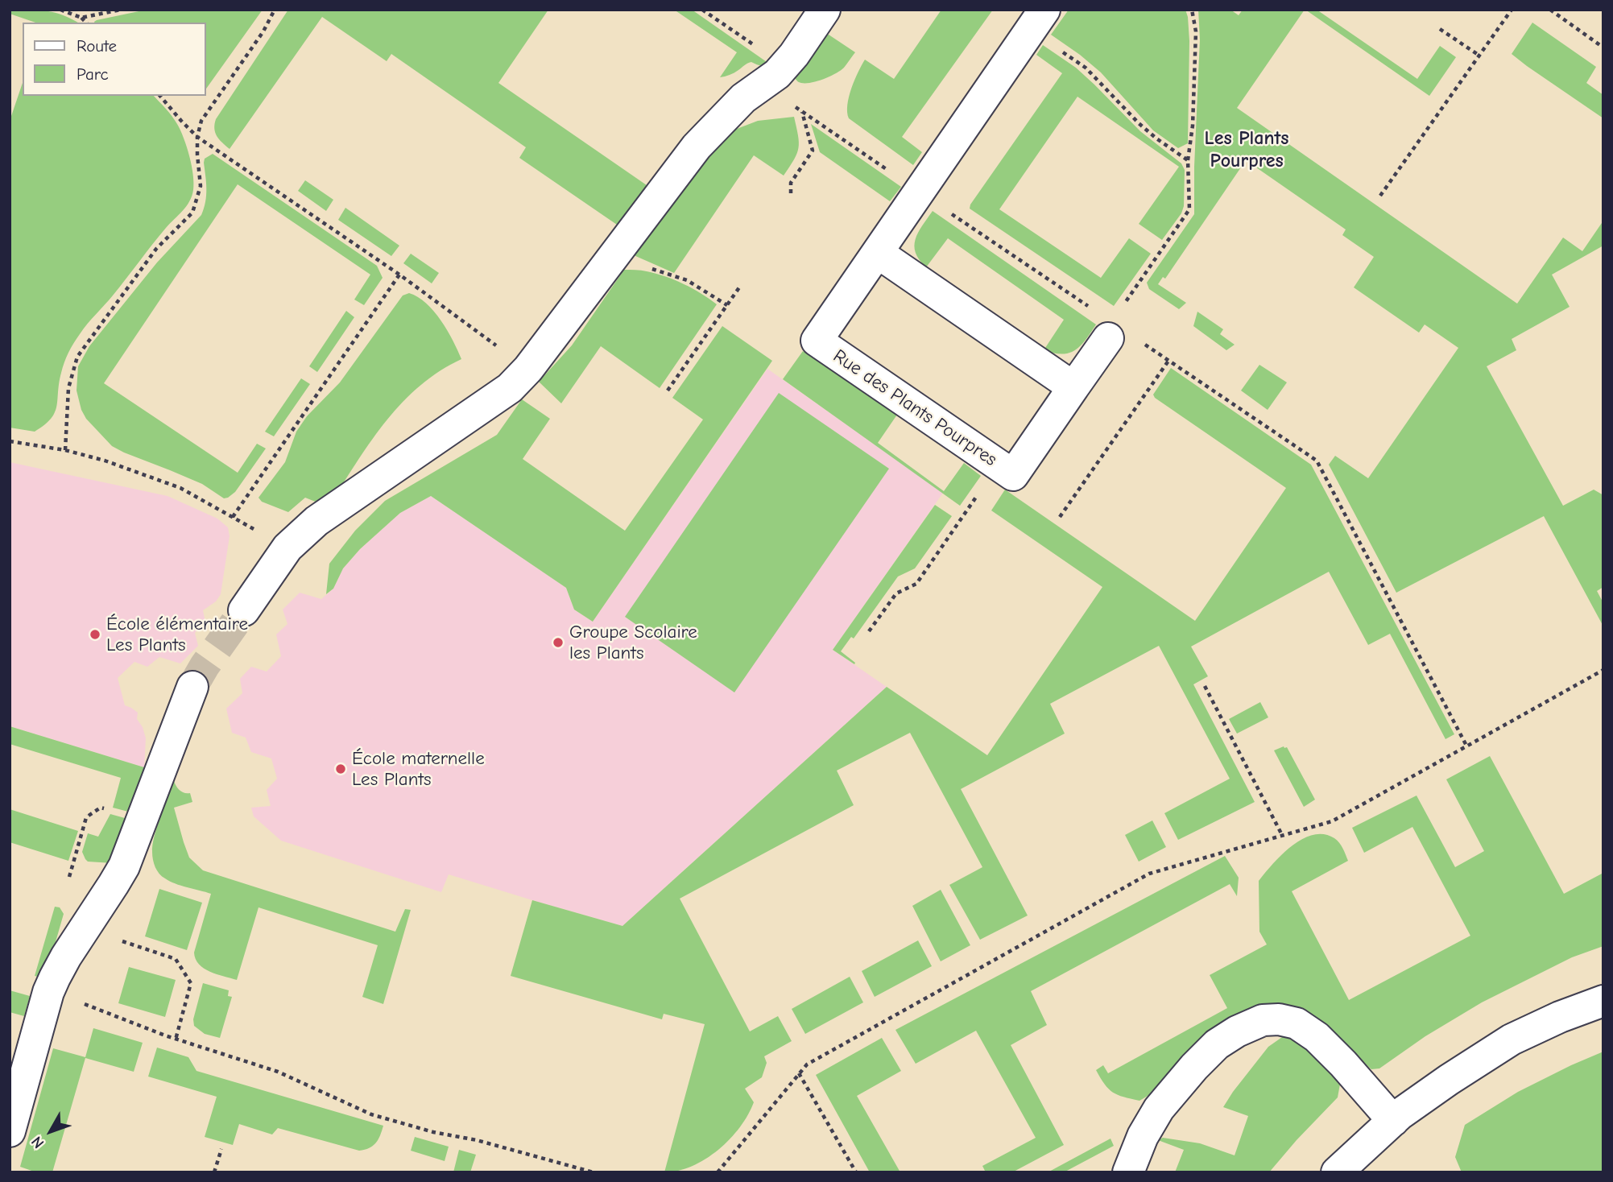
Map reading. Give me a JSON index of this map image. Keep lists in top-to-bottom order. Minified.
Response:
{"streets":{"street":["Rue des Plants Pourpres"]},"districts":["Les Plants Pourpres"],"places":["École élémentaire Les Plants","Groupe Scolaire les Plants","École maternelle Les Plants"],"legend":["Route","Parc"],"north":"bottom left"}
